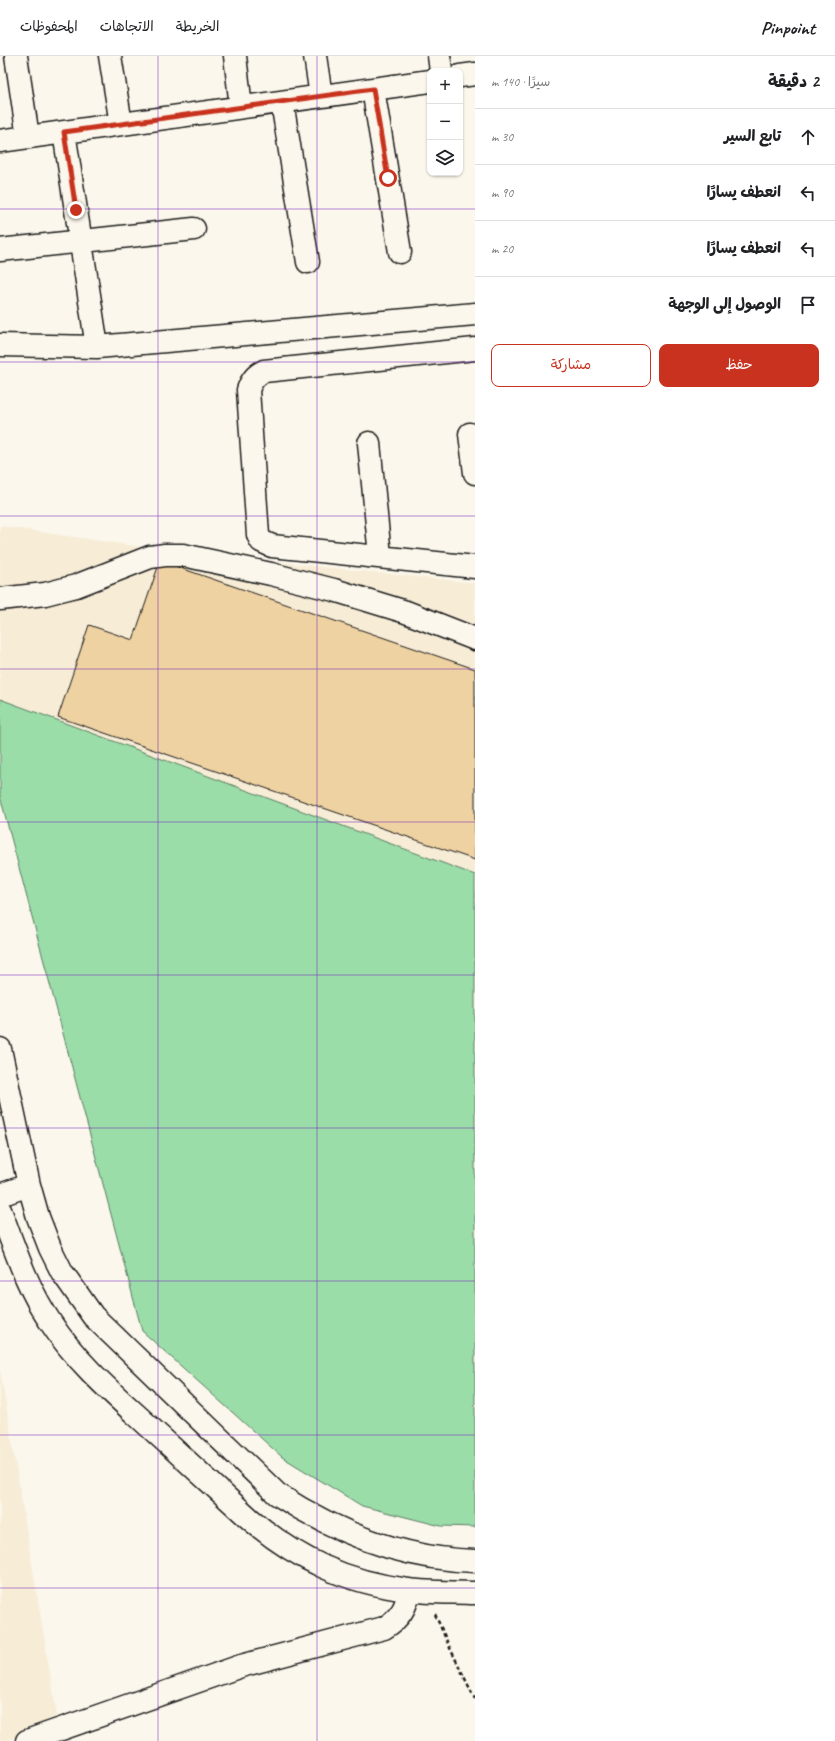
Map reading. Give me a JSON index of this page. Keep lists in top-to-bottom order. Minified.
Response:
{"page":{"header":"Pinpoint","nav":["الخريطة","الاتجاهات","المحفوظات"],"heading":["2 دقيقة","سيرًا · 140 m"],"map_buttons":["+","−"],"list":[["تابع السير","30 m"],["انعطف يسارًا","90 m"],["انعطف يسارًا","20 m"],"الوصول إلى الوجهة"],"buttons":["حفظ","مشاركة"]}}
